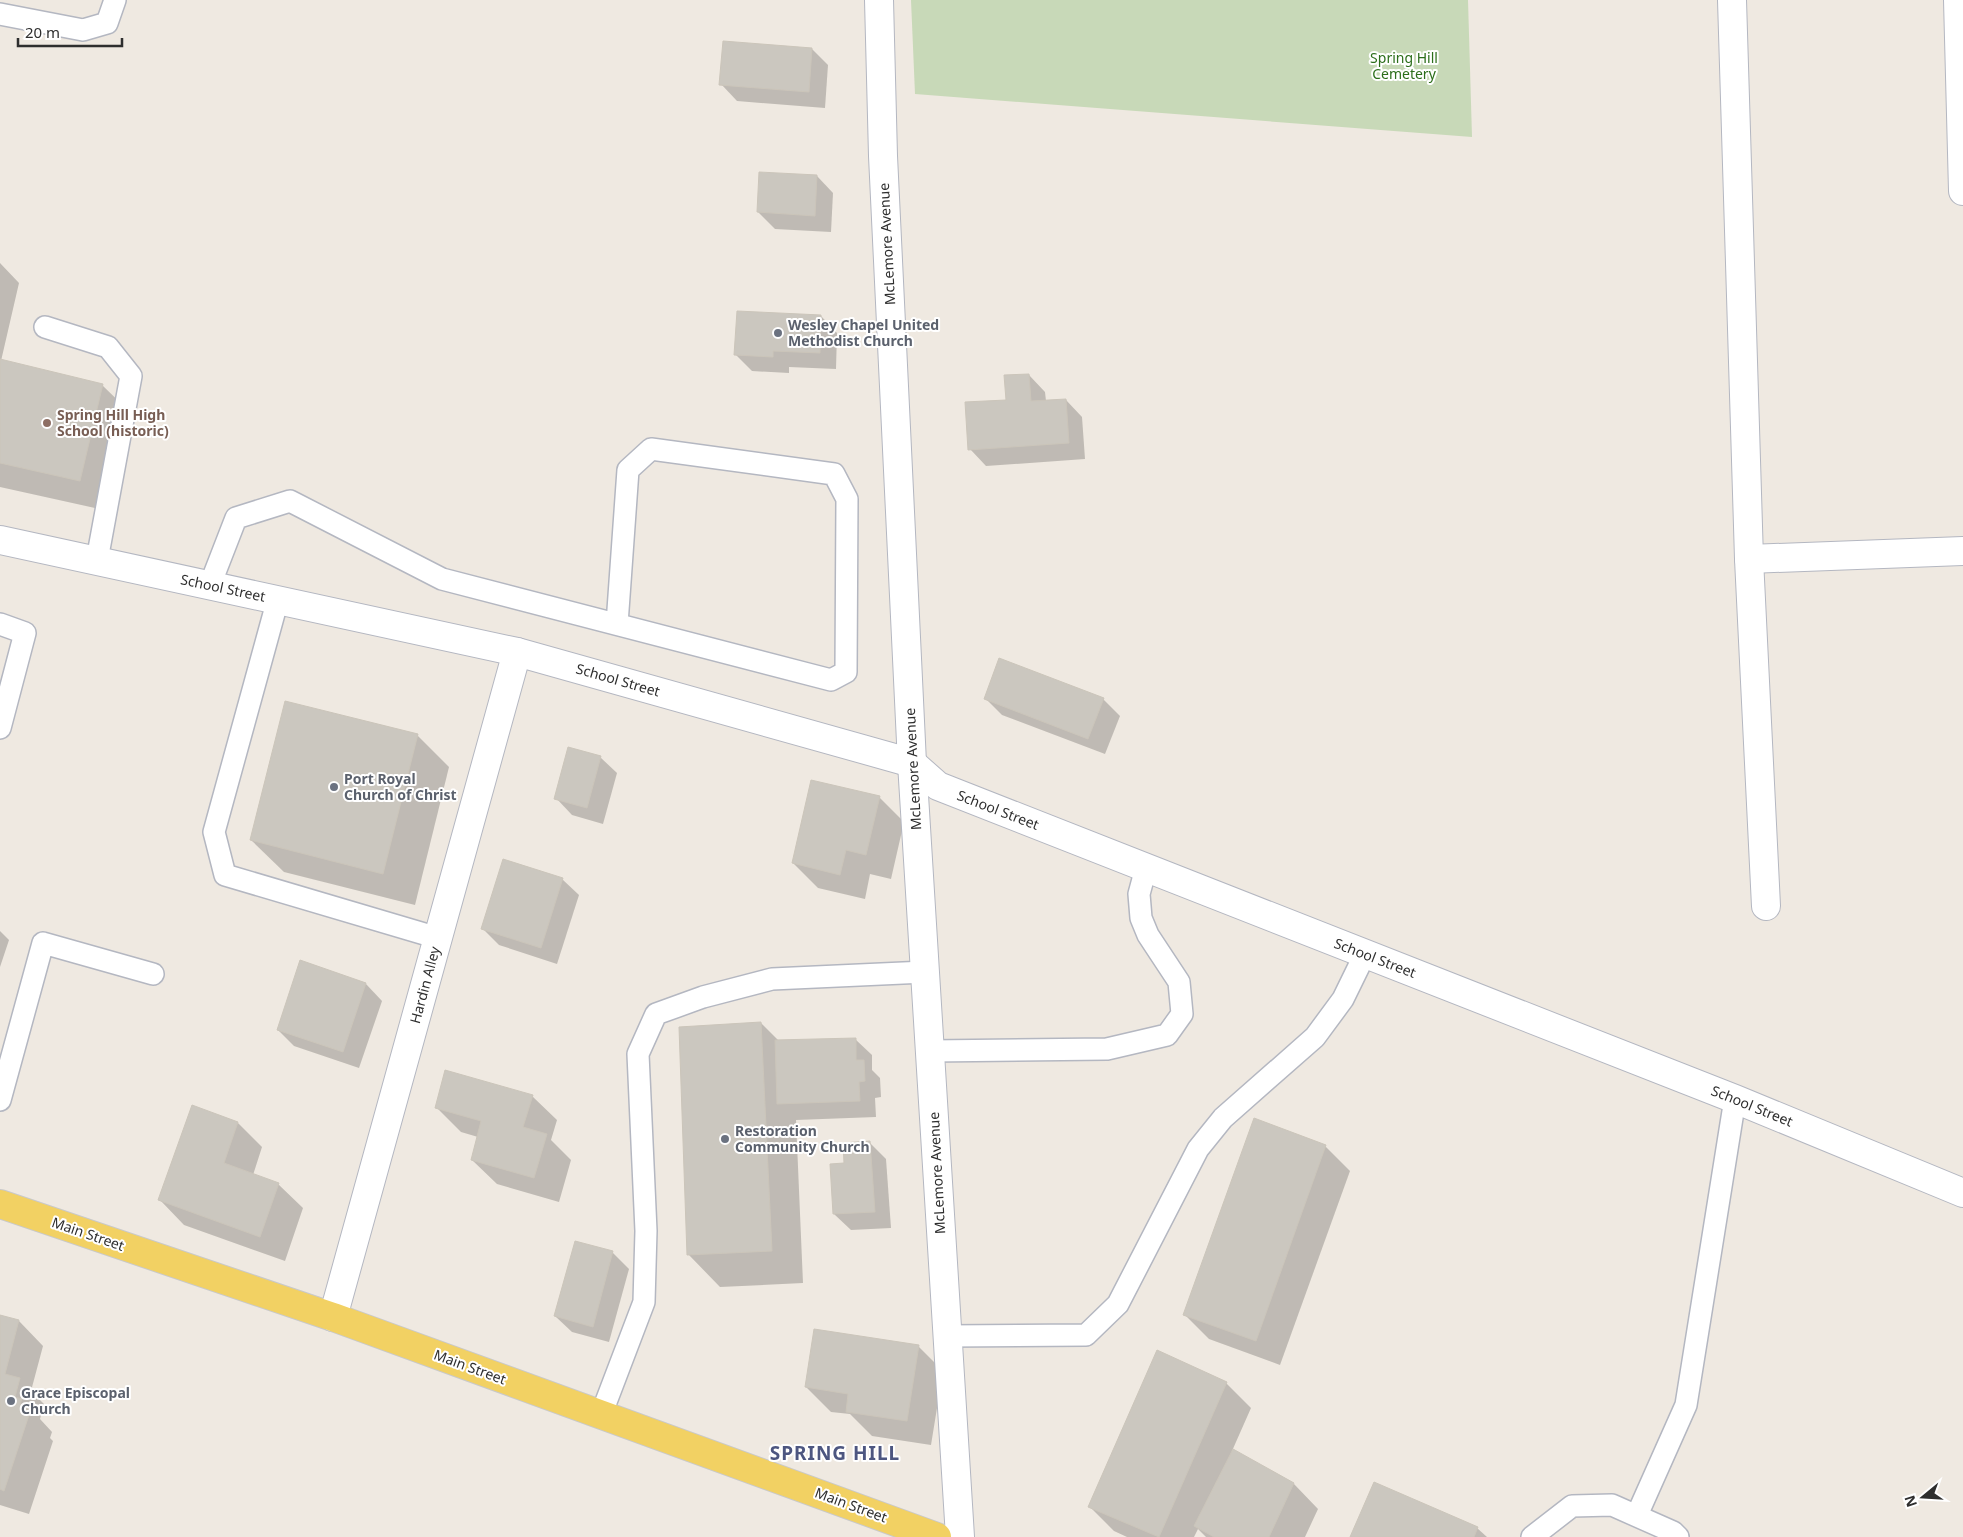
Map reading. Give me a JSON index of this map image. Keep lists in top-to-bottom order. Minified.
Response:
{"streets":{"main road":["Main Street"],"street":["McLemore Avenue","School Street","Hardin Alley"]},"crossings":[["McLemore Avenue","School Street"],["School Street","Hardin Alley"],["Hardin Alley","Main Street"]],"districts":["SPRING HILL"],"parks":["Spring Hill Cemetery"],"places":["Wesley Chapel United Methodist Church","Spring Hill High School (historic)","Port Royal Church of Christ","Restoration Community Church","Grace Episcopal Church"],"scale_bar":"20 m","north":"left"}
